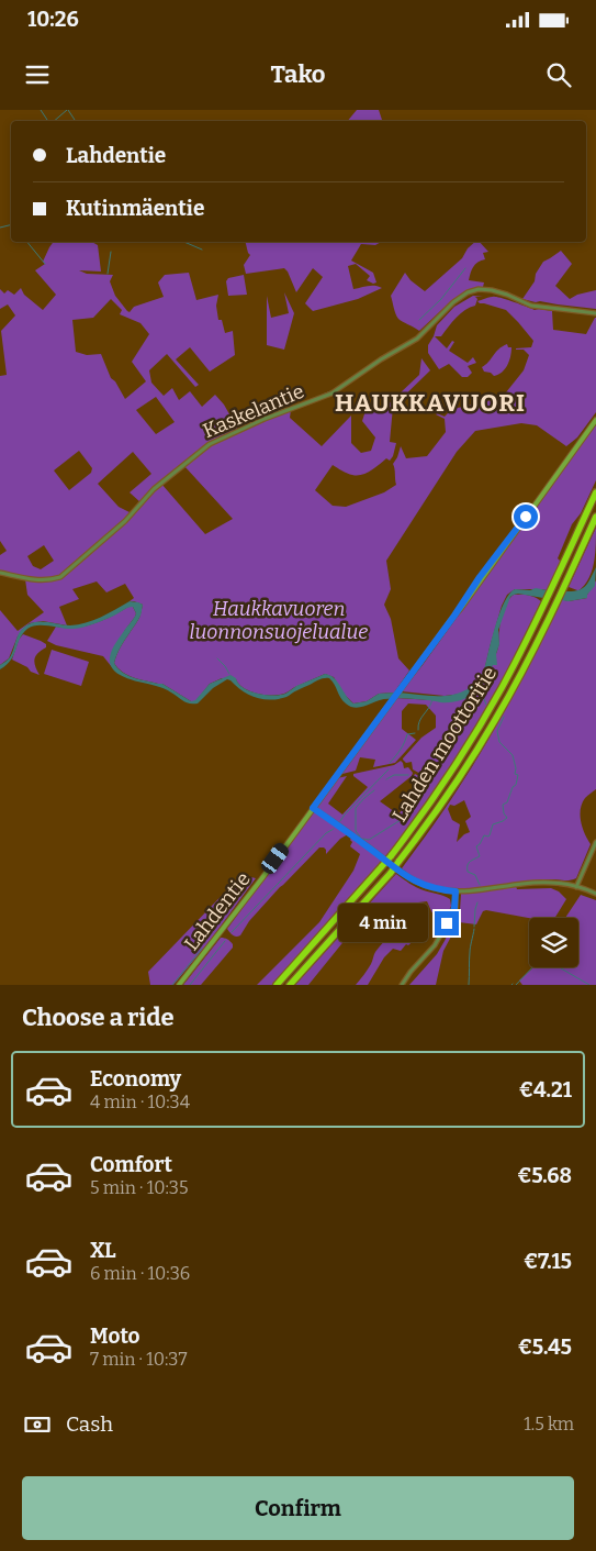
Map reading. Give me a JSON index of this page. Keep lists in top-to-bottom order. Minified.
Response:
{"streets":{"highway":["Lahden moottoritie"],"main road":["Lahdentie"],"street":["Kaskelantie"]},"districts":["HAUKKAVUORI"],"parks":["Haukkavuoren luonnonsuojelualue"],"page":{"status":"10:26","header":"Tako","banner":["Lahdentie","Kutinmäentie"],"bubble":"4 min","heading":"Choose a ride","list":[{"name":"Economy","note":"4 min · 10:34","value":"€4.21"},{"name":"Comfort","note":"5 min · 10:35","value":"€5.68"},{"name":"XL","note":"6 min · 10:36","value":"€7.15"},{"name":"Moto","note":"7 min · 10:37","value":"€5.45"}],"pay":["Cash","1.5 km"],"buttons":"Confirm"}}
